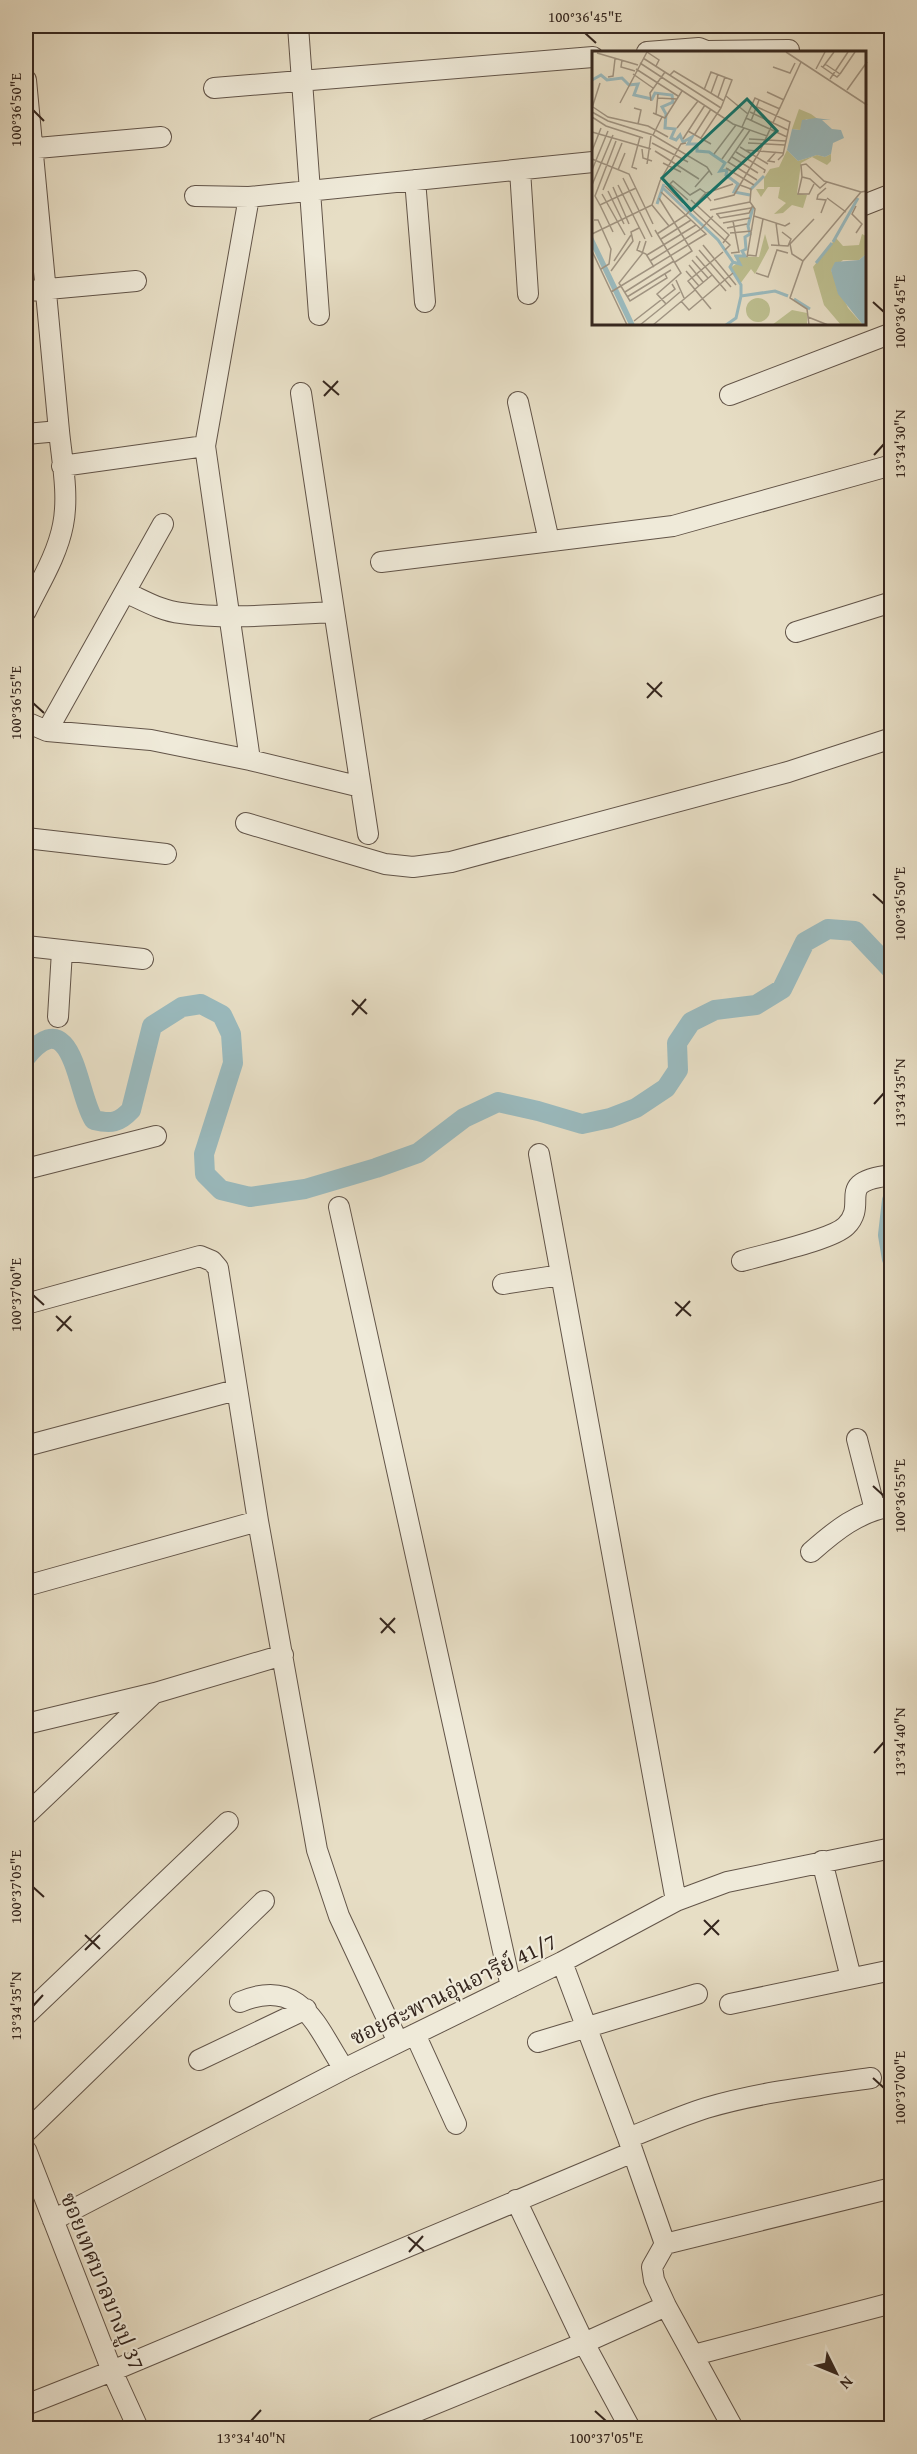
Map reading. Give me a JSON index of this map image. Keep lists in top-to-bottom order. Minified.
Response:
{"streets":{"street":["ซอยสะพานอุ่นอารีย์ 41/7","ซอยเทศบาลบางปู 37"]},"crossings":[["ซอยสะพานอุ่นอารีย์ 41/7","ซอยเทศบาลบางปู 37"]],"north":"bottom right","coordinates":["100°36'45\"E","100°36'50\"E","13°34'30\"N","100°36'55\"E","13°34'35\"N","100°37'00\"E","13°34'40\"N","100°37'05\"E"]}
